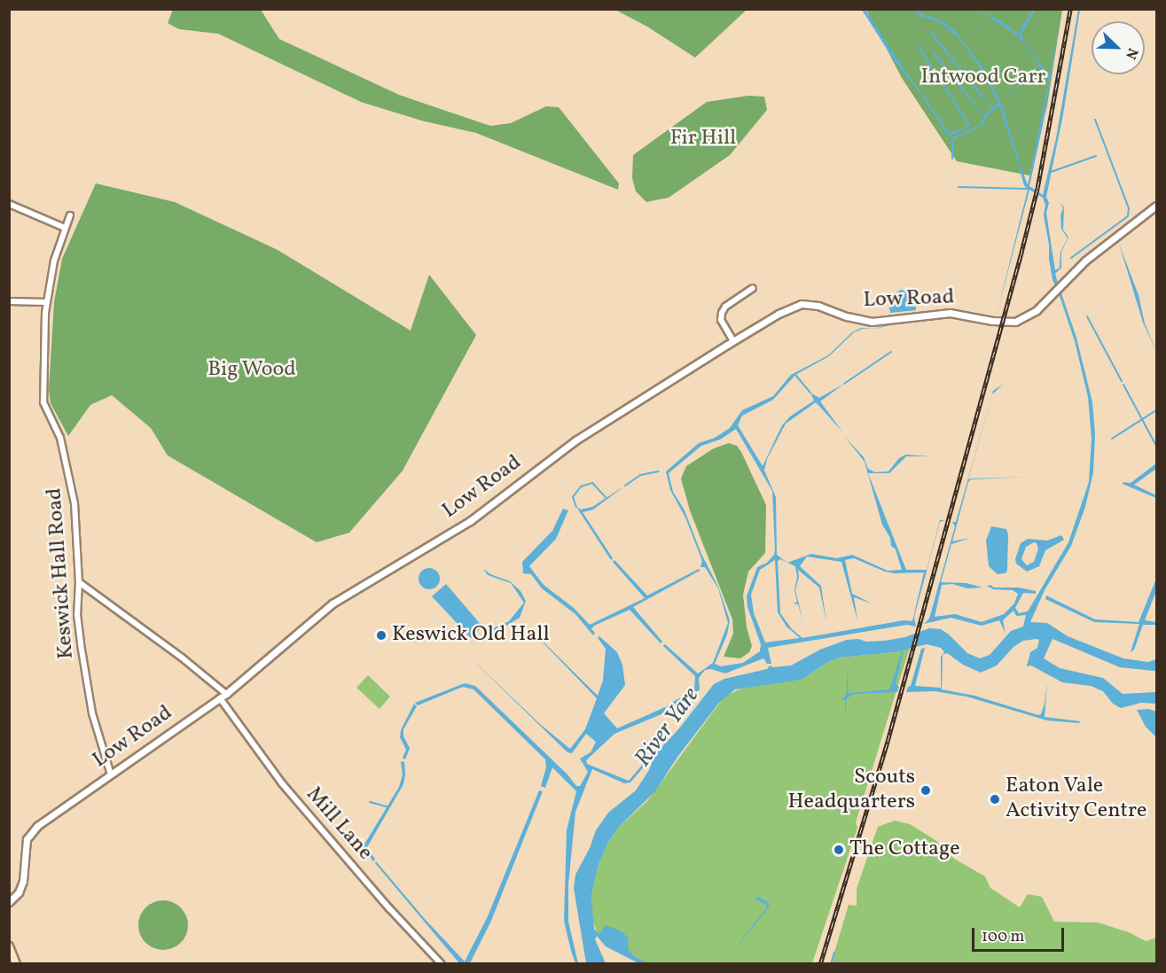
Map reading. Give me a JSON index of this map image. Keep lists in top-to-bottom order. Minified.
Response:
{"streets":{"street":["Low Road","Keswick Hall Road","Mill Lane"]},"crossings":[["Low Road","Keswick Hall Road"],["Low Road","Mill Lane"]],"water":["River Yare"],"parks":["Intwood Carr","Fir Hill","Big Wood"],"places":["Keswick Old Hall","Scouts Headquarters","Eaton Vale Activity Centre","The Cottage"],"scale_bar":"100 m","north":"bottom right"}
